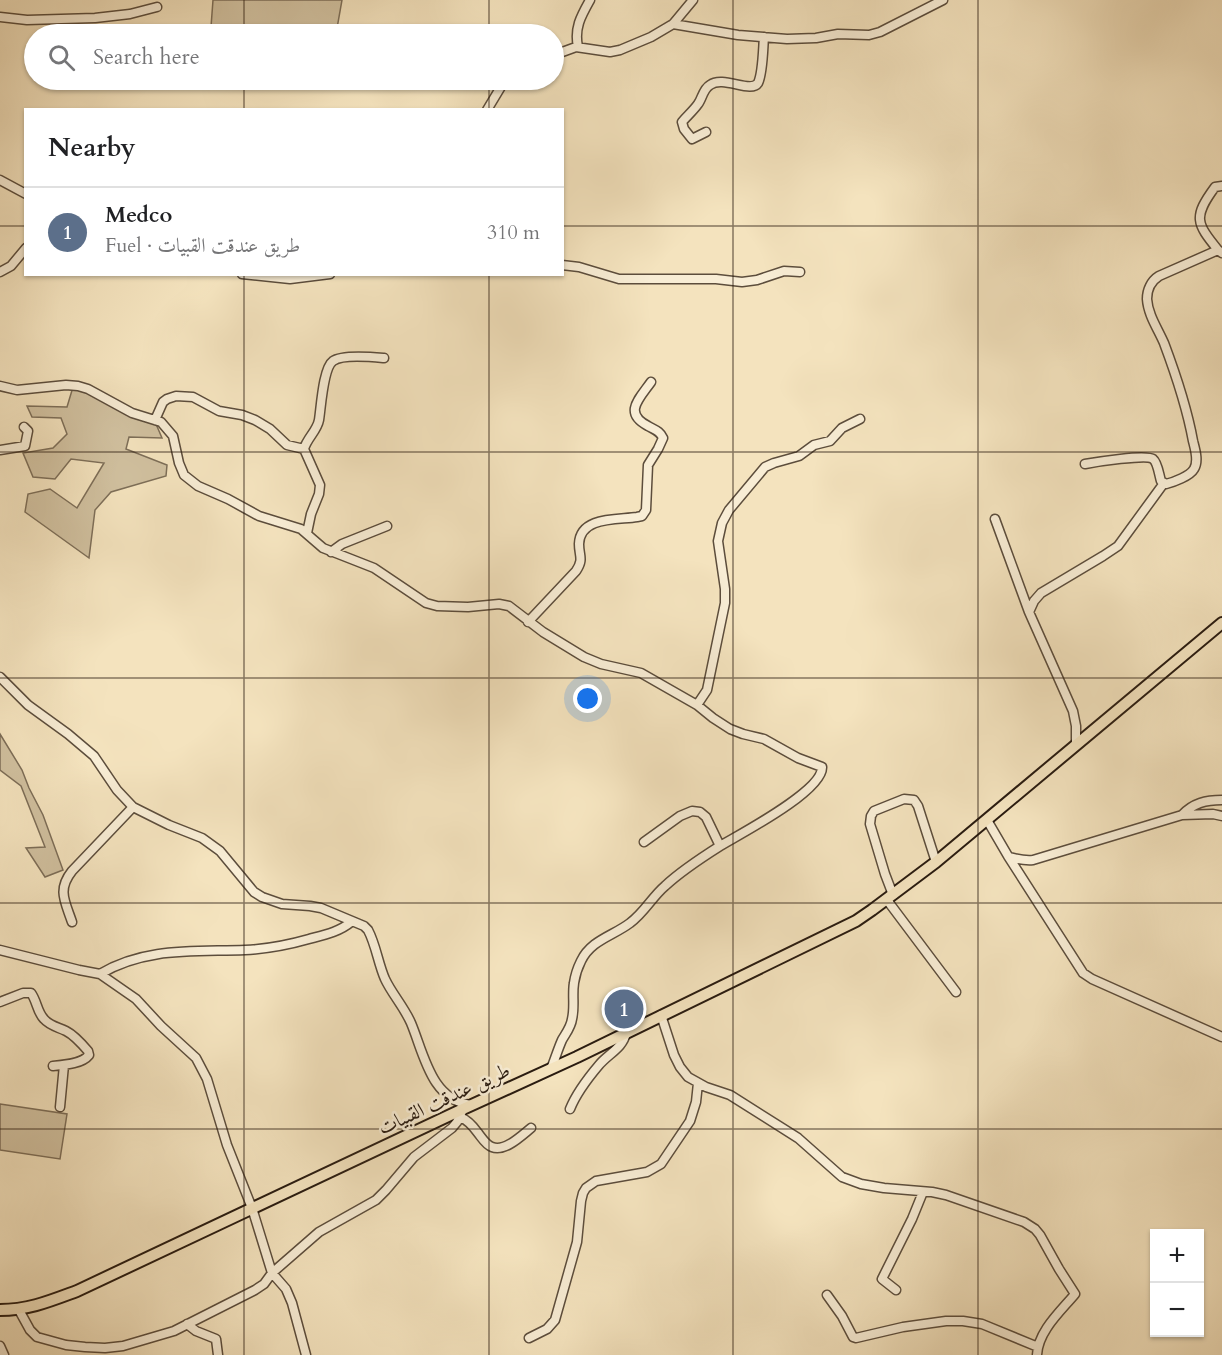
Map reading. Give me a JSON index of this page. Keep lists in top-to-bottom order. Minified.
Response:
{"streets":{"main road":["طريق عندقت القبيات"]},"page":{"search":"Search here","heading":"Nearby","list":[{"mark":"1","name":"Medco","note":"Fuel · طريق عندقت القبيات","value":"310 m"}],"pins":"1","map_buttons":["+","−"]}}
